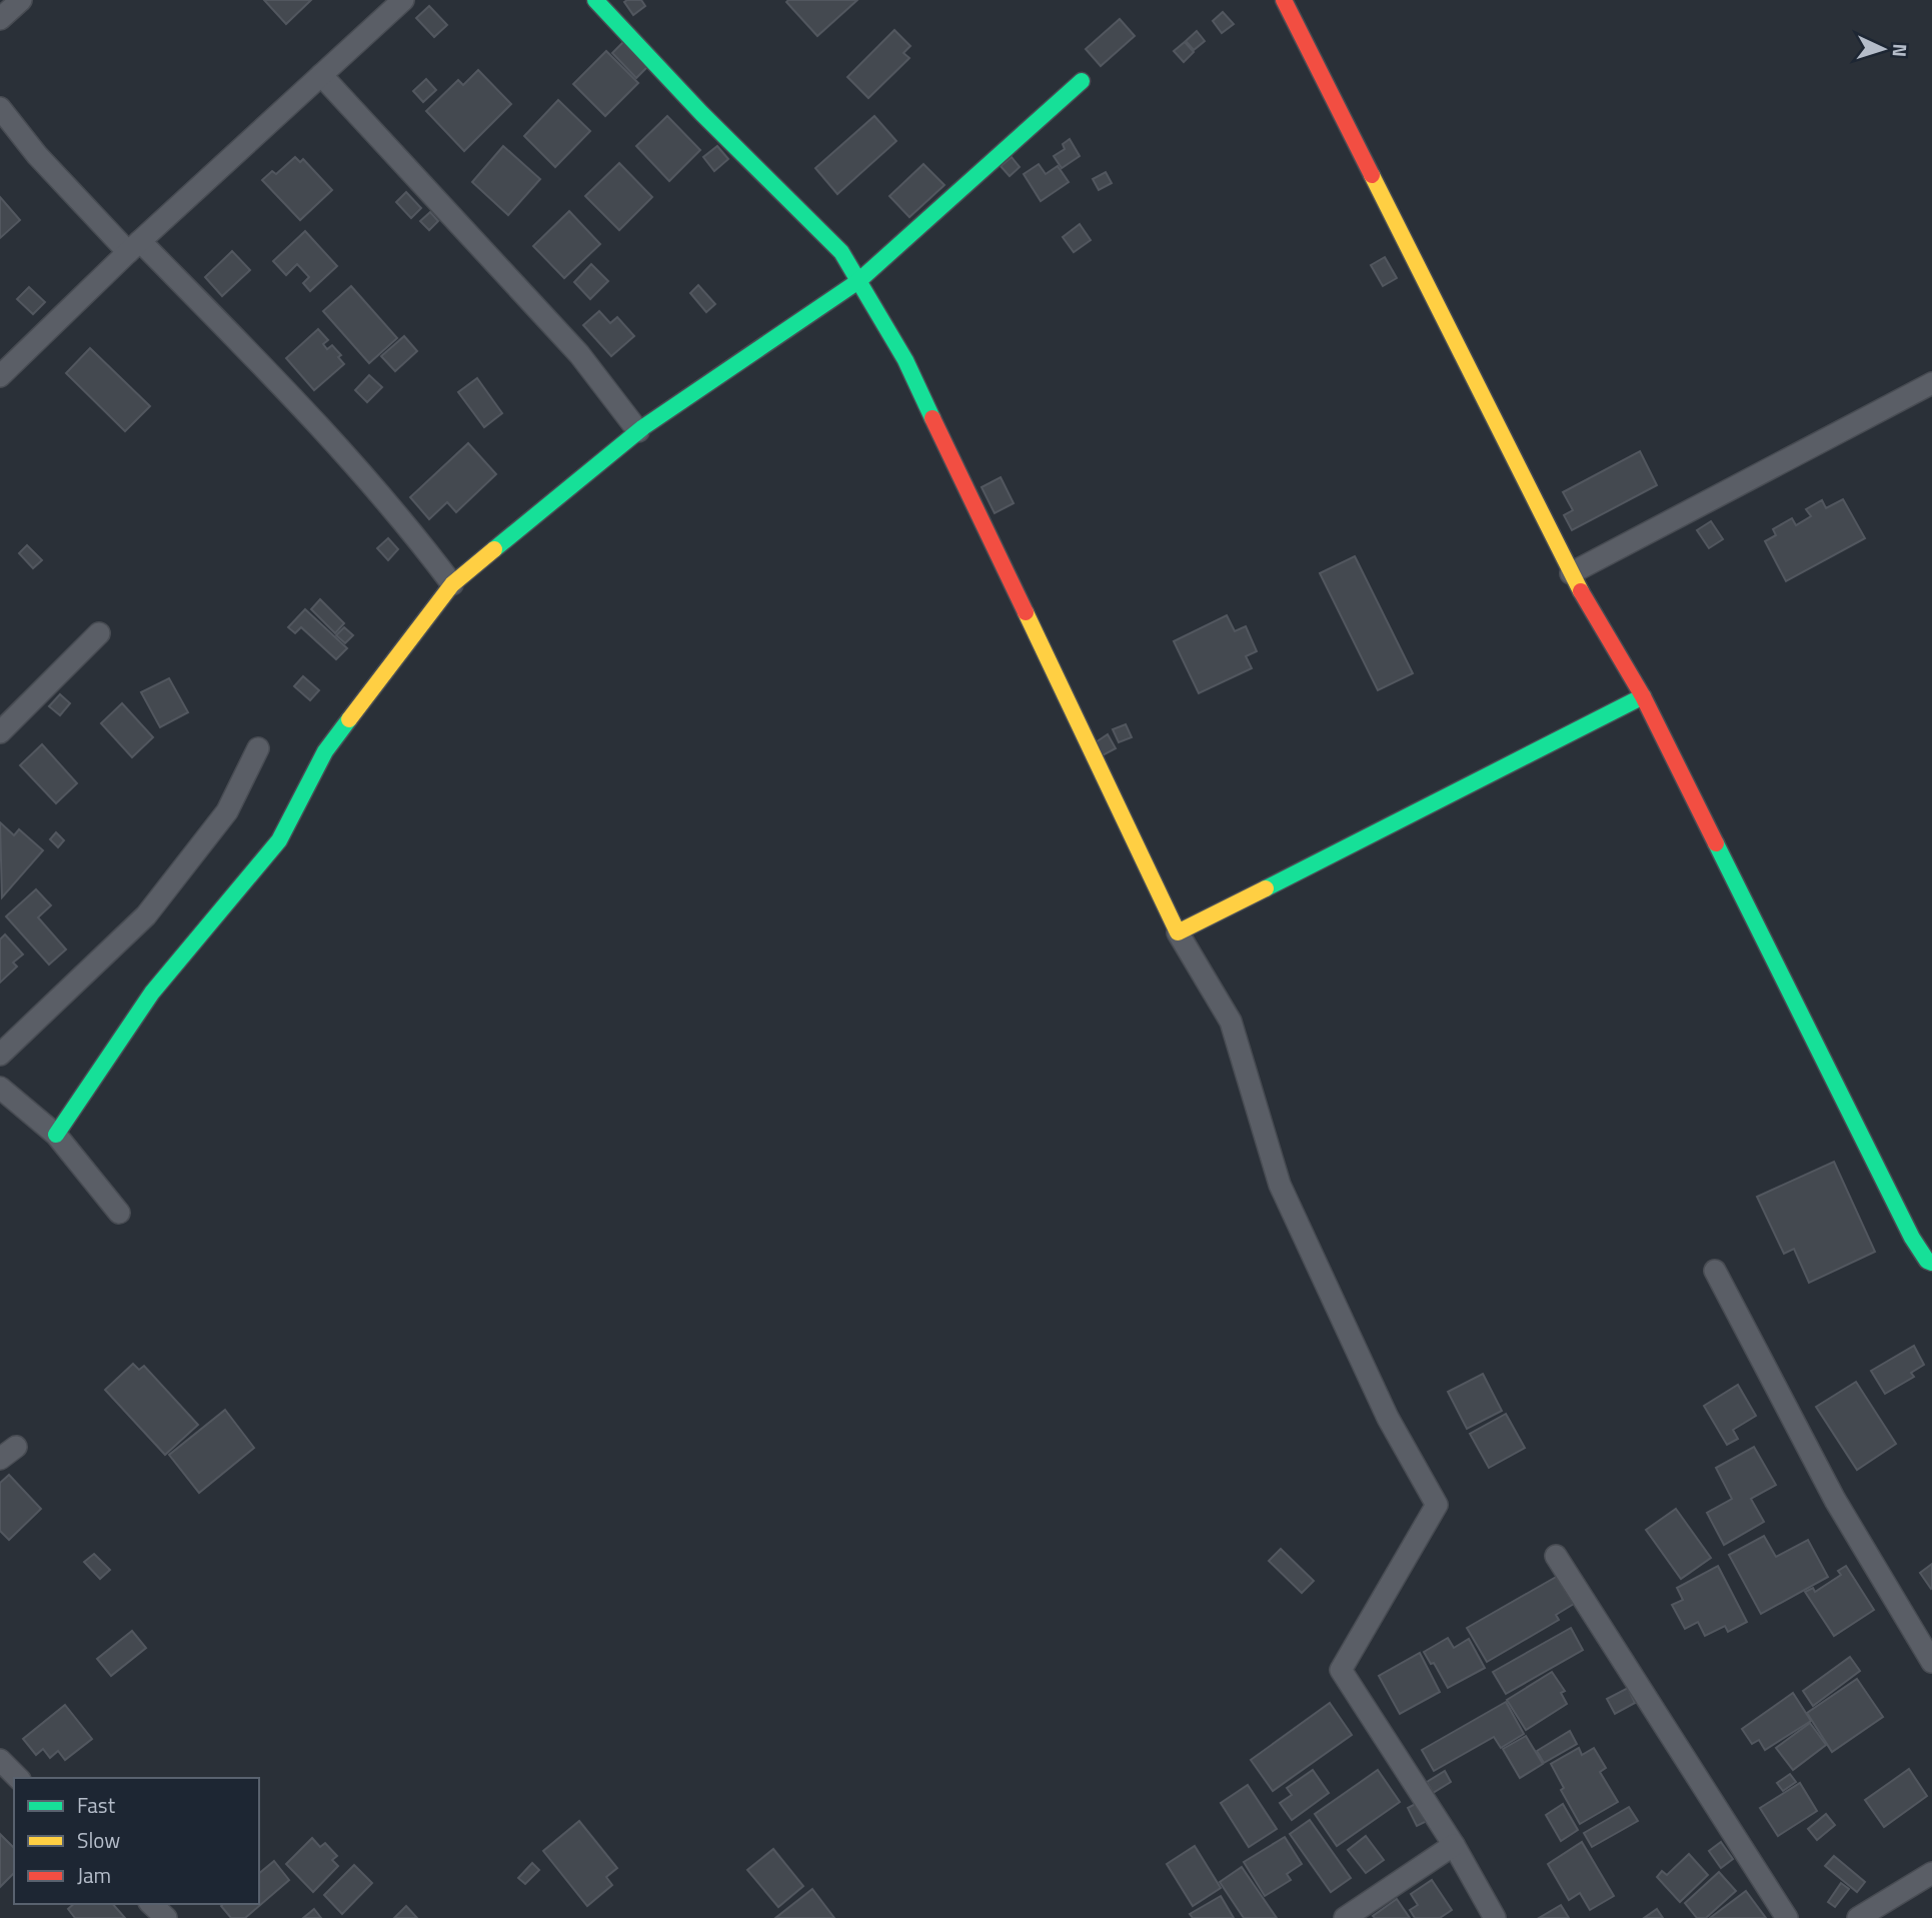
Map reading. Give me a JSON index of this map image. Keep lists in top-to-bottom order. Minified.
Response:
{"legend":["Fast","Slow","Jam"],"north":"right"}
